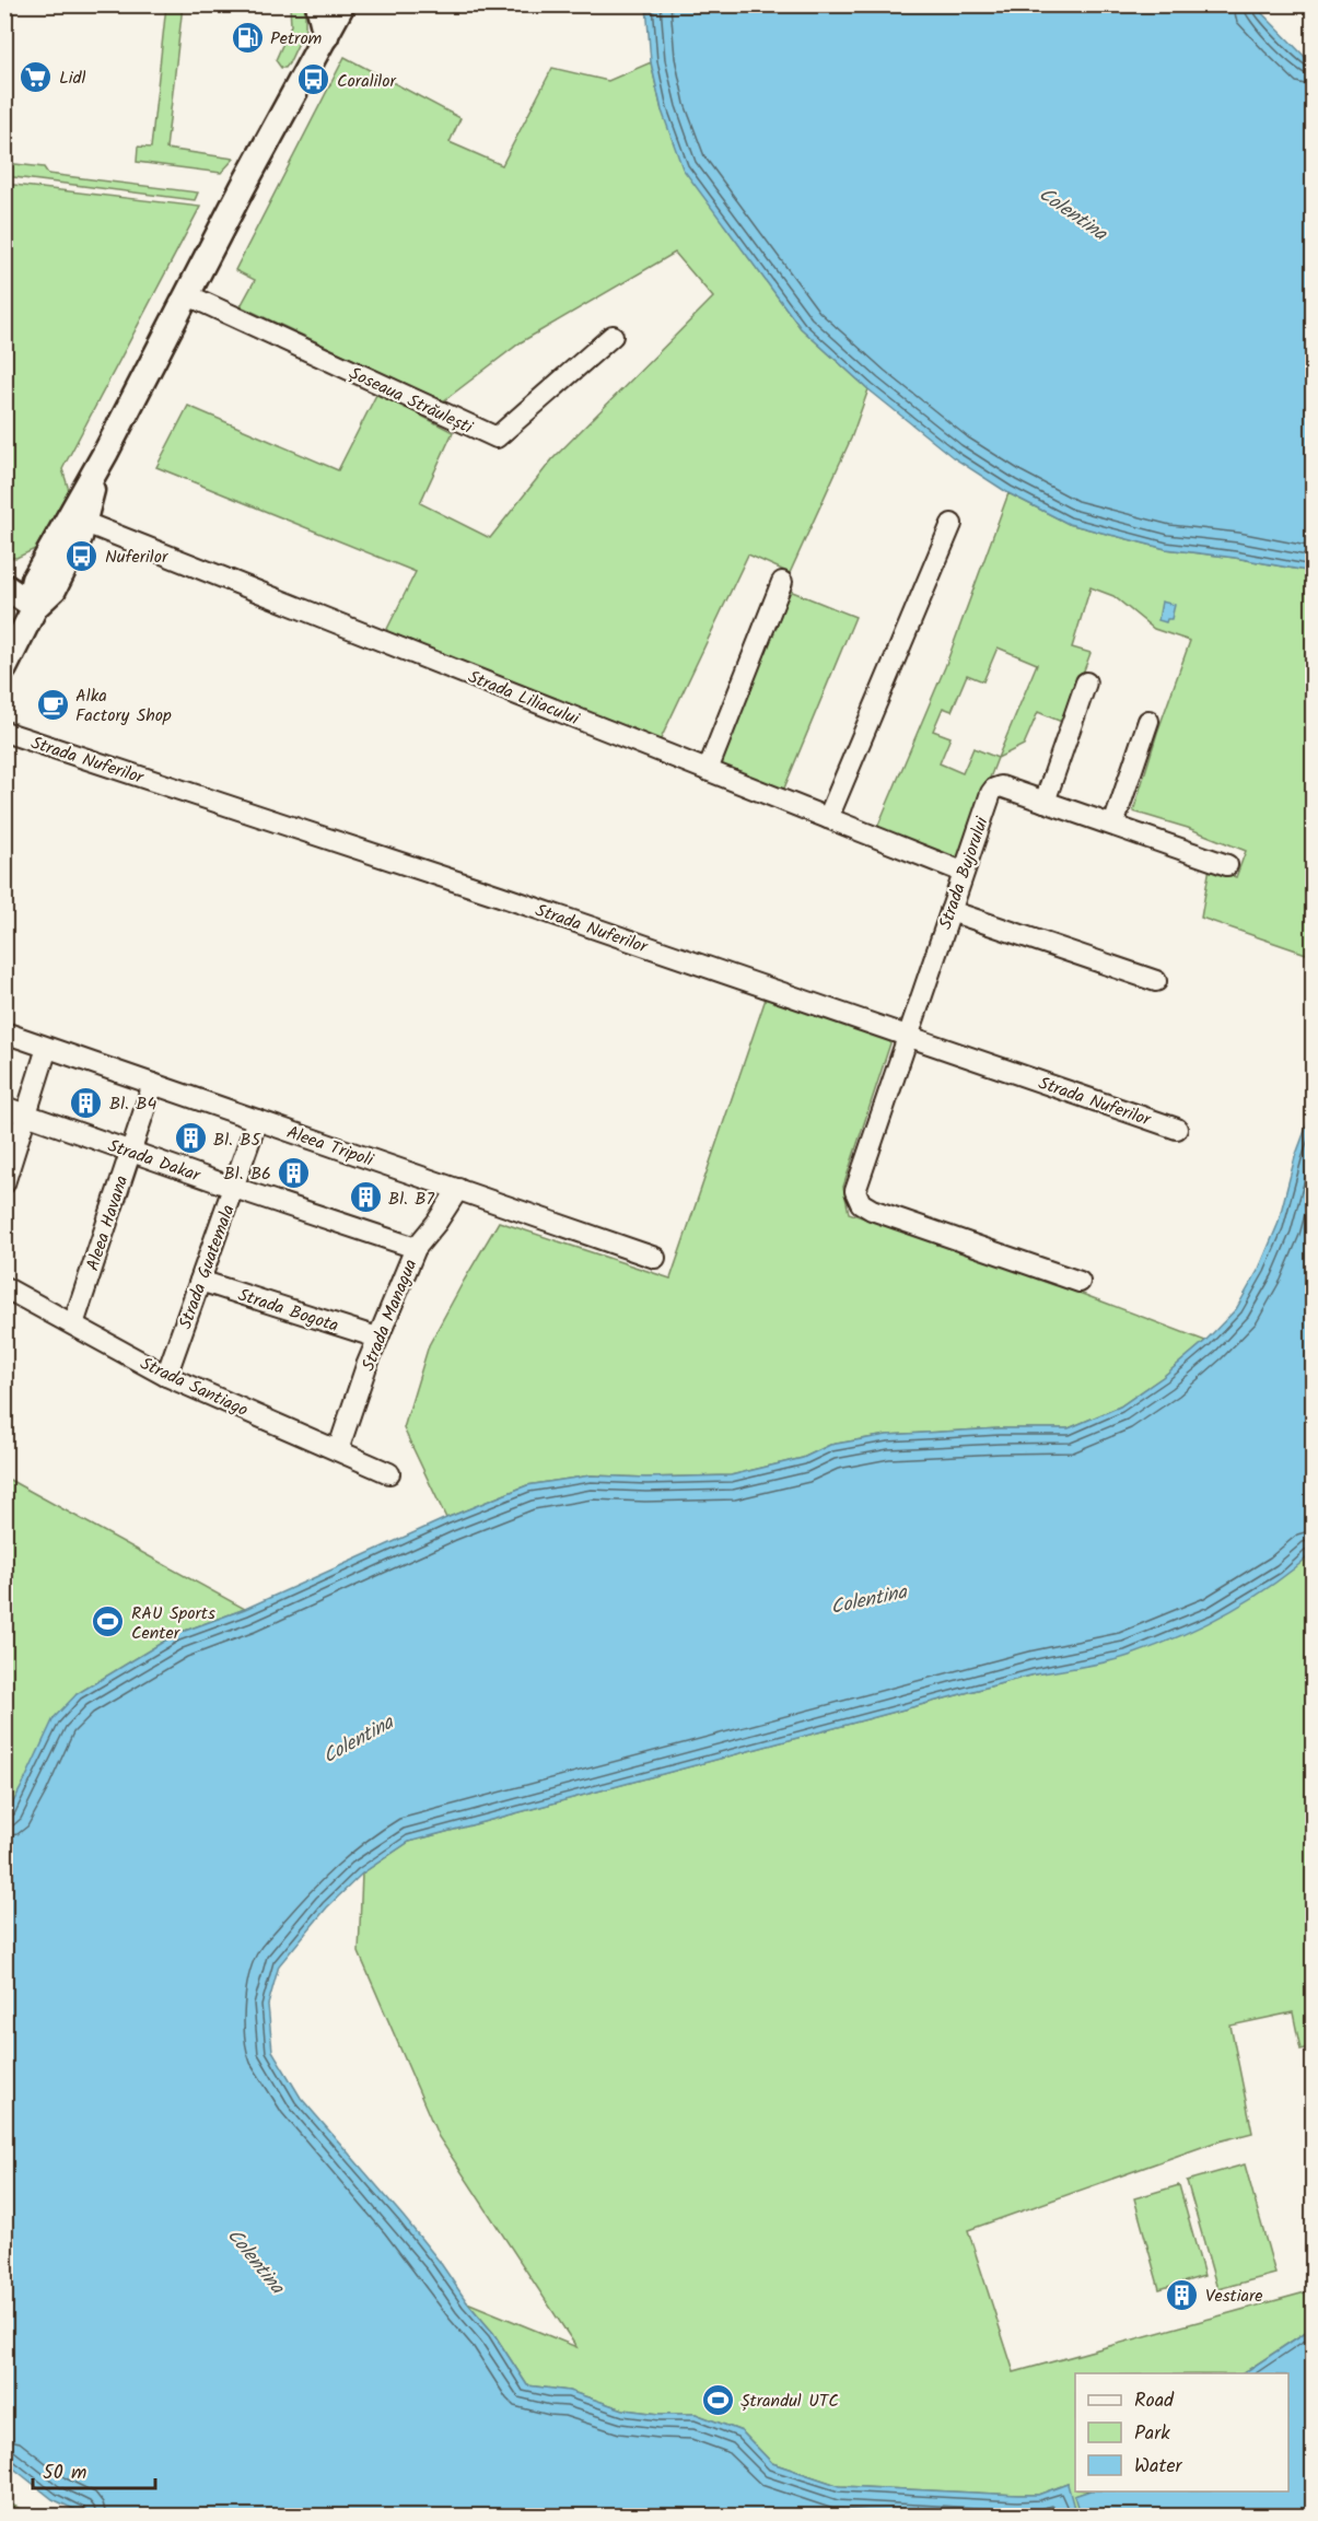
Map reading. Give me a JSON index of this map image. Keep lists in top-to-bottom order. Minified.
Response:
{"streets":{"street":["Șoseaua Străulești","Strada Liliacului","Strada Nuferilor","Strada Bujorului","Aleea Tripoli","Strada Dakar","Aleea Havana","Strada Guatemala","Strada Bogota","Strada Managua","Strada Santiago"]},"crossings":[["Strada Liliacului","Strada Bujorului"],["Strada Nuferilor","Strada Bujorului"],["Aleea Tripoli","Aleea Havana"],["Aleea Tripoli","Strada Guatemala"],["Aleea Tripoli","Strada Managua"],["Strada Dakar","Aleea Havana"],["Strada Dakar","Strada Guatemala"],["Strada Dakar","Strada Managua"],["Aleea Havana","Strada Santiago"],["Strada Guatemala","Strada Bogota"],["Strada Guatemala","Strada Santiago"],["Strada Bogota","Strada Managua"],["Strada Managua","Strada Santiago"]],"water":["Colentina"],"places":{"fuel station":["Petrom"],"supermarket":["Lidl"],"bus stop":["Coralilor","Nuferilor"],"cafe":["Alka Factory Shop"],"building":["Bl. B4","Bl. B5","Bl. B6","Bl. B7","Vestiare"],"sports":["RAU Sports Center","Ștrandul UTC"]},"legend":["Road","Park","Water"],"scale_bar":"50 m"}
